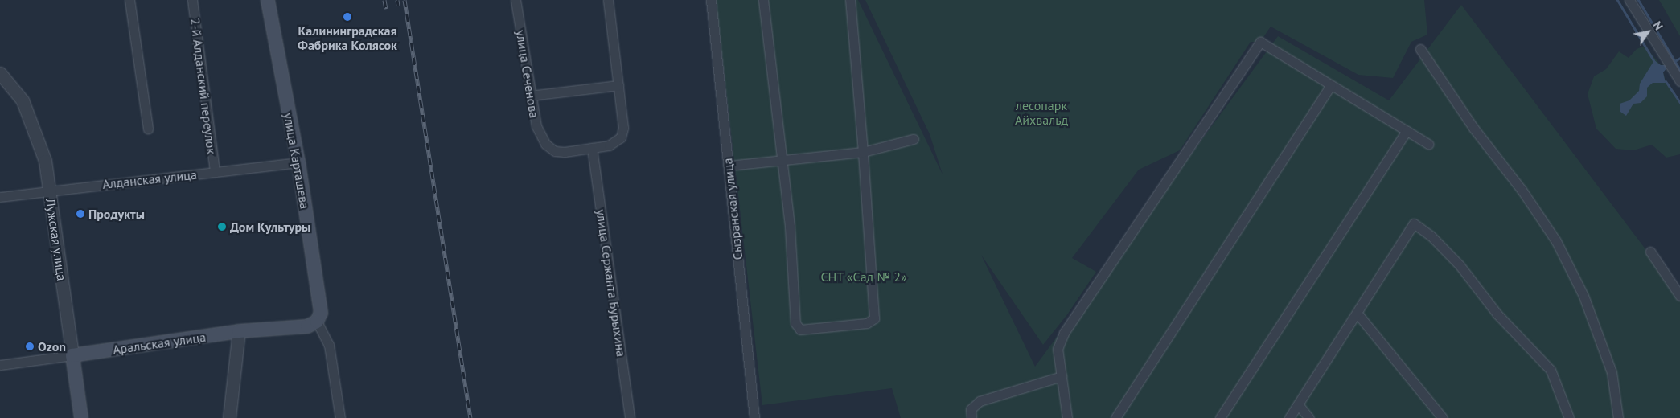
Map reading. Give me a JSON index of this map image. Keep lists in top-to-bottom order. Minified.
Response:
{"streets":{"main road":["улица Карташева","Лужская улица","Аральская улица"],"street":["улица Сеченова","2-й Алданский переулок","Алданская улица","Сызранская улица","улица Сержанта Бурыхина"]},"crossings":[["улица Сеченова","улица Сержанта Бурыхина"],["2-й Алданский переулок","Алданская улица"],["улица Карташева","Алданская улица"],["улица Карташева","Аральская улица"],["Алданская улица","Лужская улица"],["Лужская улица","Аральская улица"]],"parks":["лесопарк Айхвальд","СНТ «Сад № 2»"],"places":["Калининградская Фабрика Колясок","Продукты","Дом Культуры","Ozon"],"north":"top right"}
